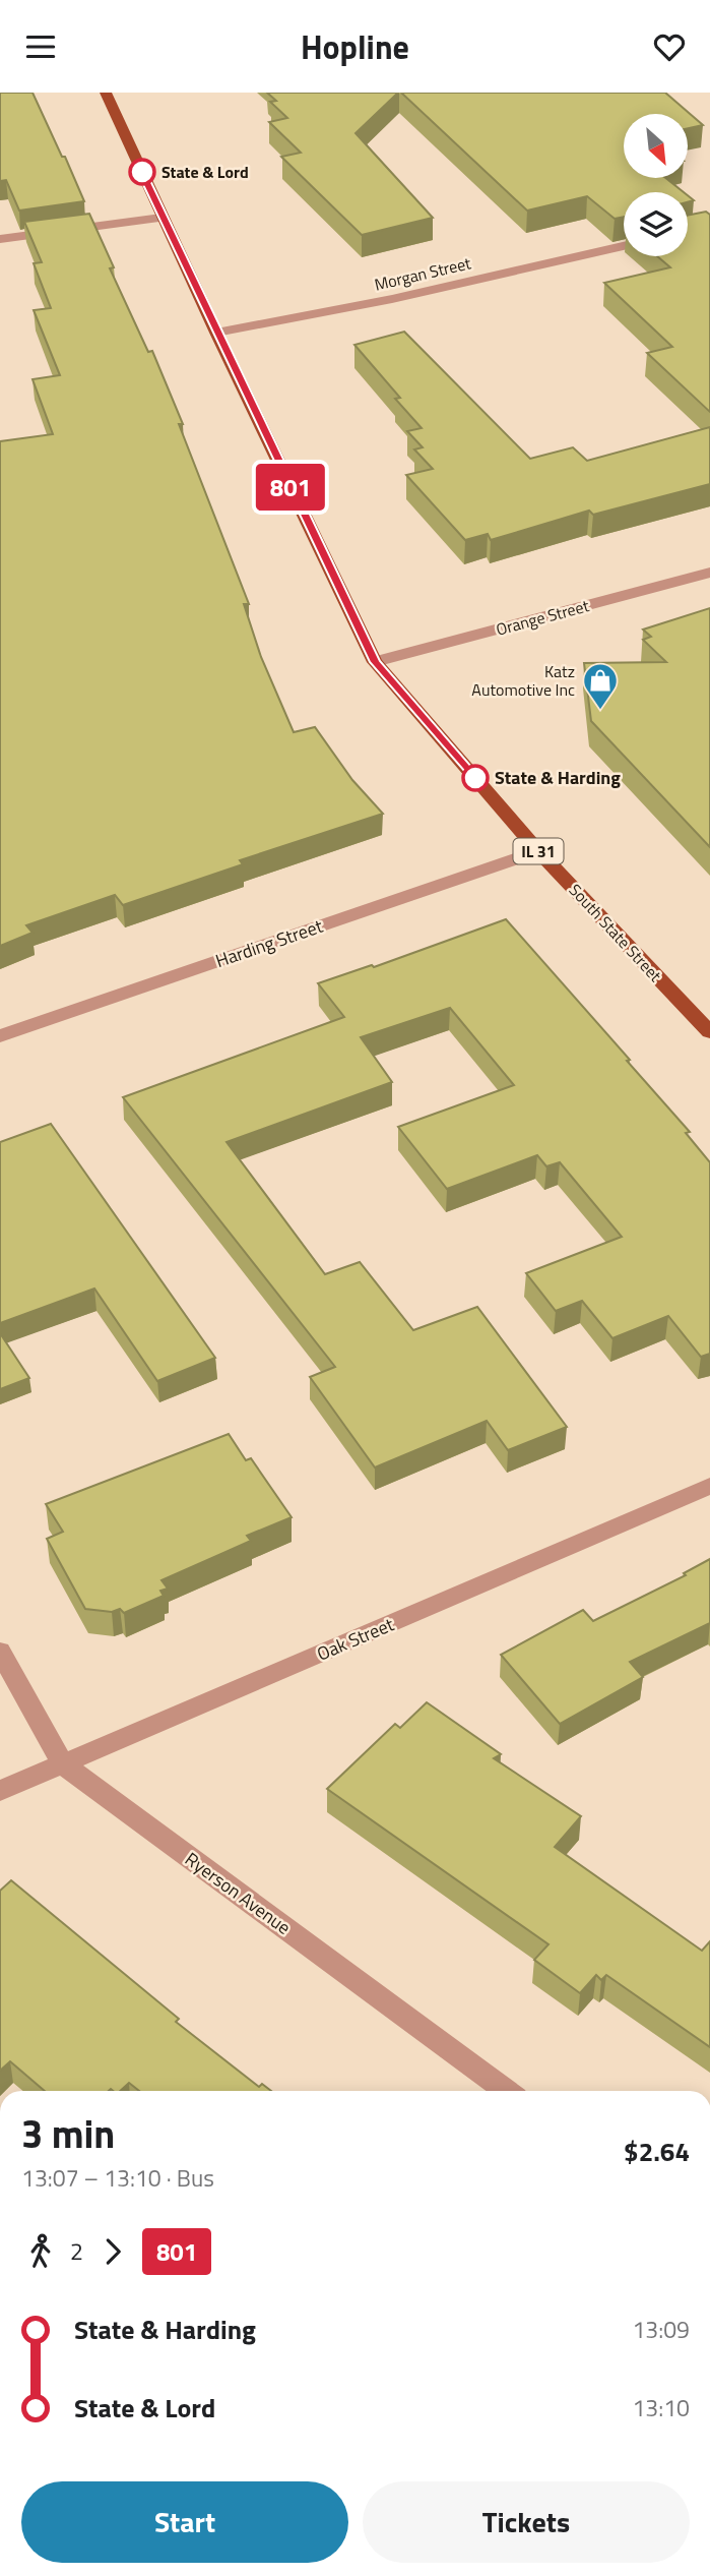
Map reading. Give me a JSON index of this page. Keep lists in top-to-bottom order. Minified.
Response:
{"streets":{"main road":["IL 31","South State Street"],"street":["Morgan Street","Orange Street","Harding Street","Oak Street","Ryerson Avenue"]},"crossings":[["Morgan Street","South State Street"],["Orange Street","South State Street"],["South State Street","Harding Street"],["Oak Street","Ryerson Avenue"]],"places":{"other":["State & Lord","State & Harding"],"shop":["Katz Automotive Inc"]},"lines":["bus line 801"],"north":"bottom right","page":{"header":"Hopline","on_map":"801","heading":["3 min","13:07 – 13:10 · Bus","$2.64"],"legs":["2","801"],"list":[{"name":"State & Harding","value":"13:09"},{"name":"State & Lord","value":"13:10"}],"buttons":["Start","Tickets"]}}
